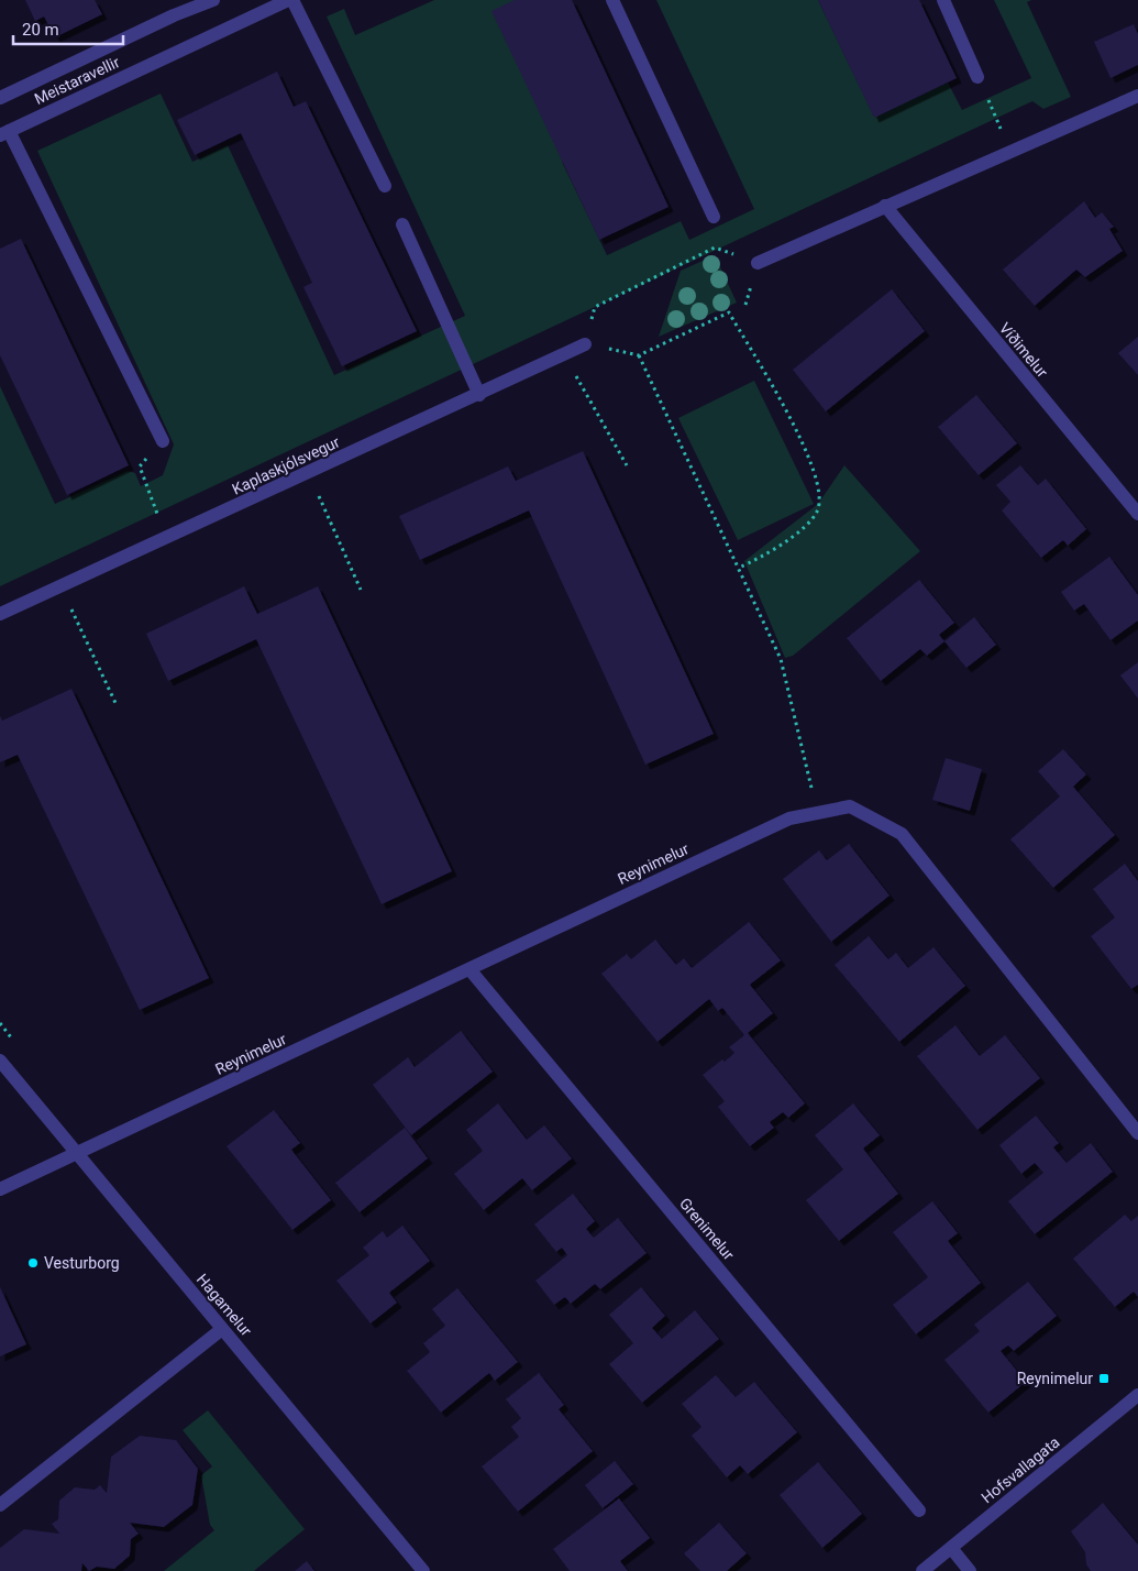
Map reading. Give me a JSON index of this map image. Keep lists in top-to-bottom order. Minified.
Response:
{"streets":{"street":["Meistaravellir","Víðimelur","Kaplaskjólsvegur","Reynimelur","Grenimelur","Hagamelur","Hofsvallagata"]},"crossings":[["Reynimelur","Grenimelur"],["Reynimelur","Hagamelur"]],"places":{"other":["Vesturborg"],"transit":["Reynimelur"]},"scale_bar":"20 m"}
